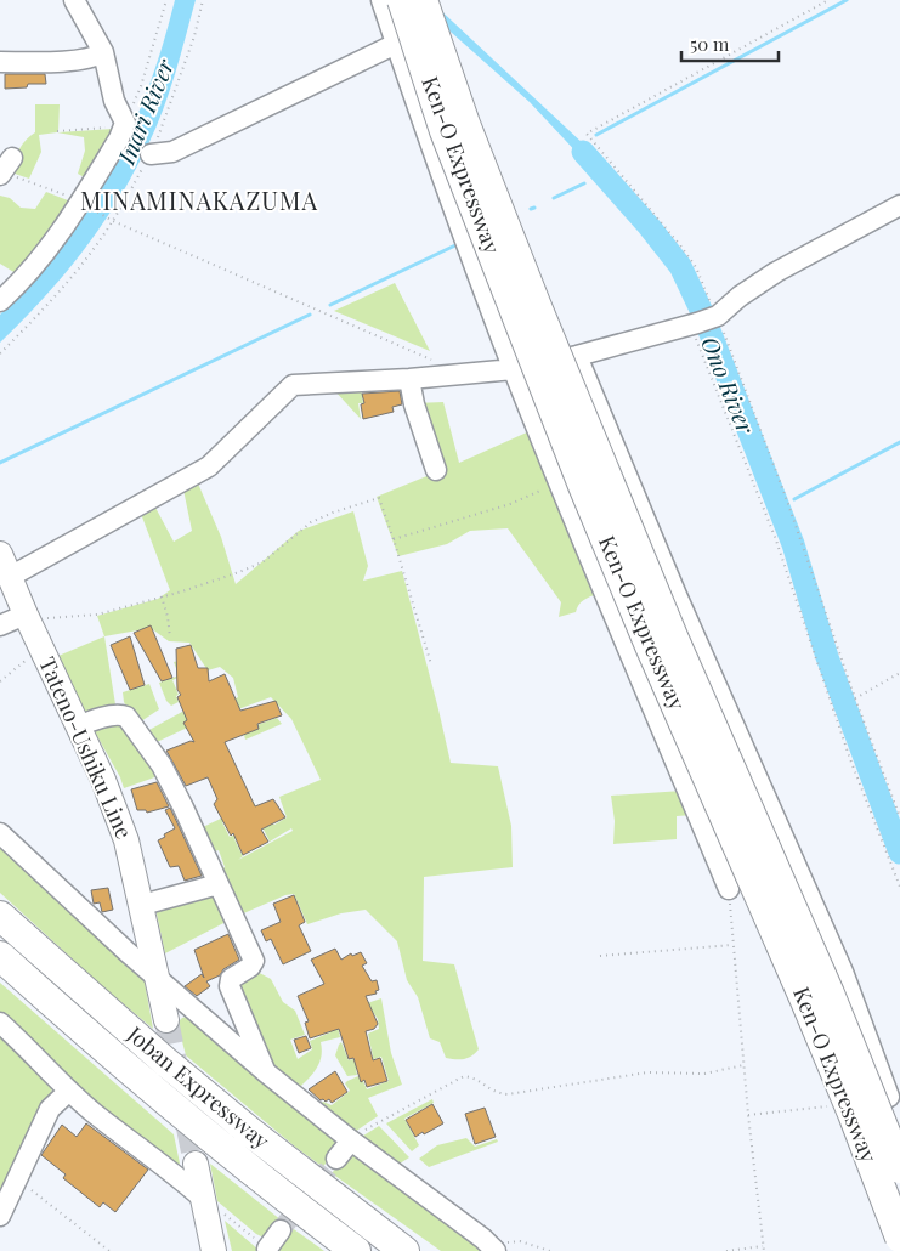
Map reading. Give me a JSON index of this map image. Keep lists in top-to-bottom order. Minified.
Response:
{"streets":{"highway":["Ken-O Expressway","Joban Expressway"],"main road":["Tateno-Ushiku Line"]},"districts":["MINAMINAKAZUMA"],"water":["Inari River","Ono River"],"scale_bar":"50 m"}
